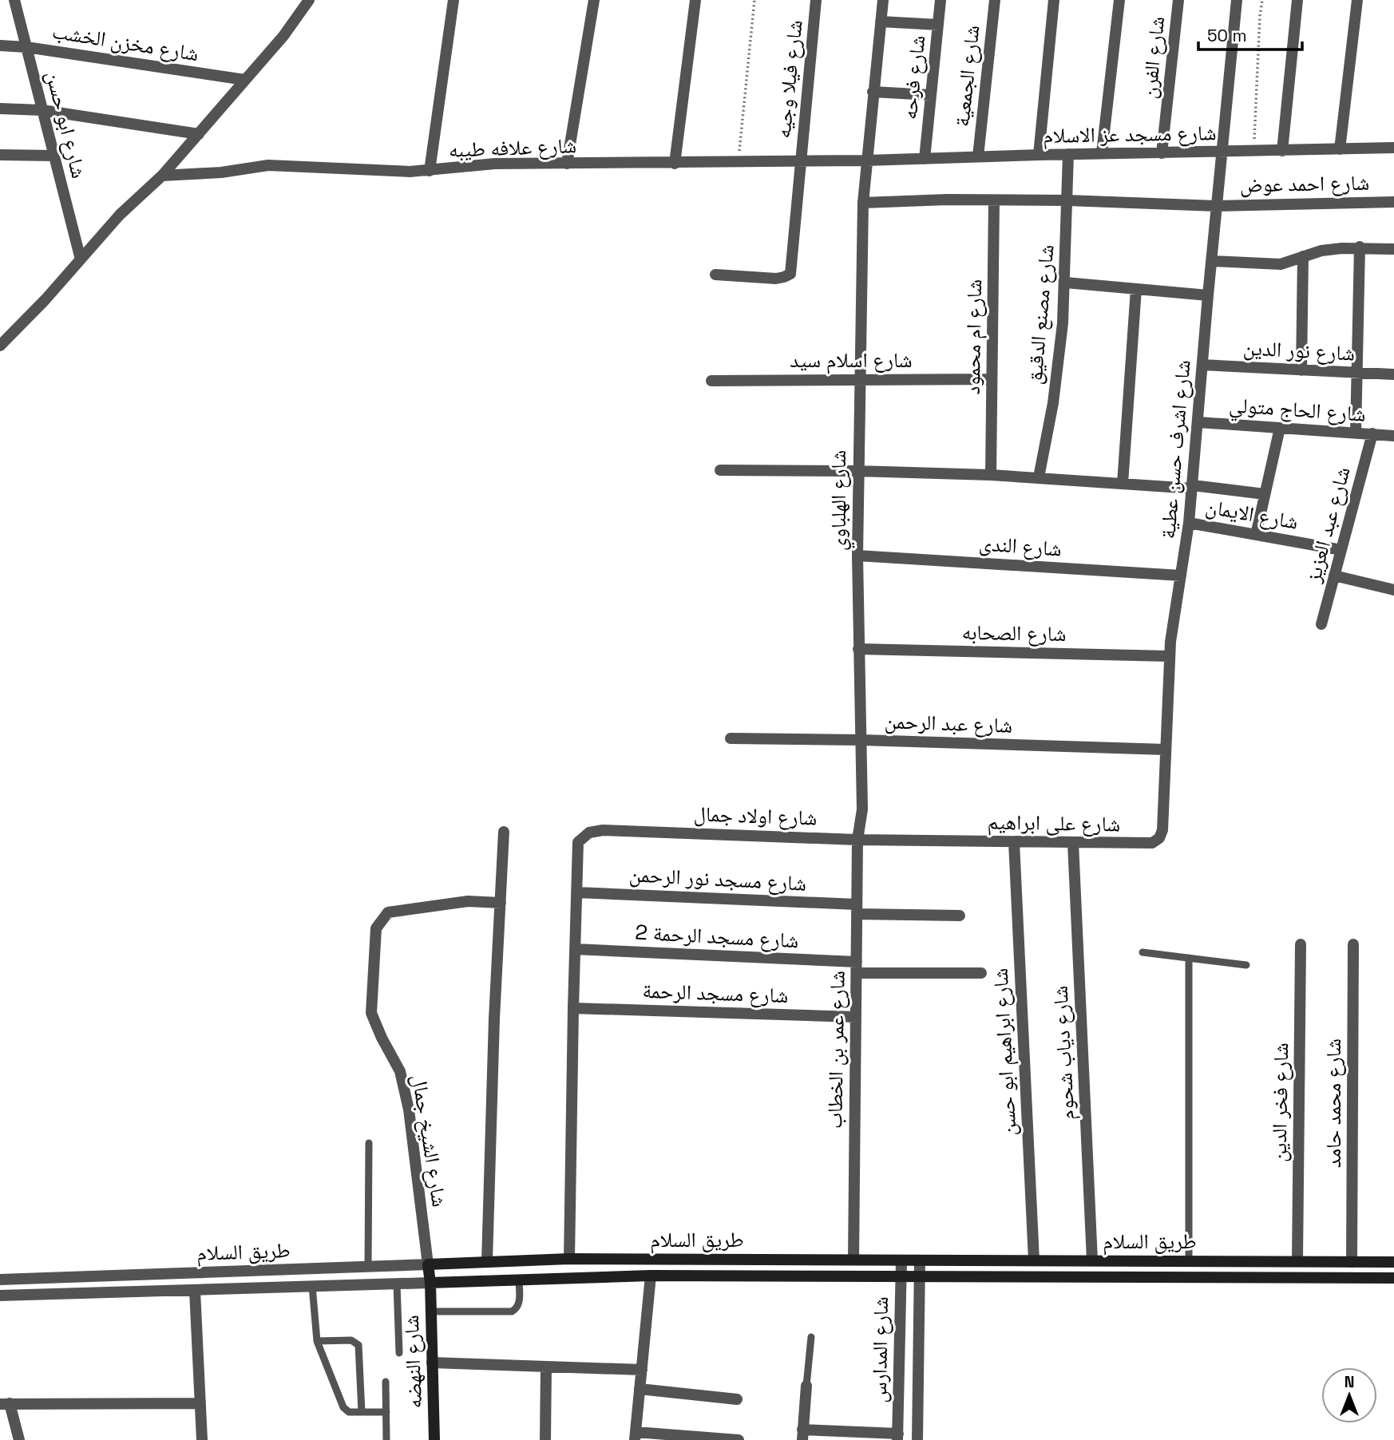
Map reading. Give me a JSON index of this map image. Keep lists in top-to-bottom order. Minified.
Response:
{"streets":{"main road":["طريق السلام","شارع النهضه"],"street":["شارع مخزن الخشب","شارع الفرن","شارع الجمعية","شارع فرحه","شارع فيلا وجيه","شارع ابو حسن","شارع مسجد عز الاسلام","شارع علافه طيبه","شارع احمد عوض","شارع مصنع الدقيق","شارع ام محمود","شارع نور الدين","شارع اسلام سيد","شارع الحاج متولي","شارع اشرف حسن عطية","شارع الهلباوي","شارع الايمان","شارع عبد العزيز","شارع الندى","شارع الصحابه","شارع عبد الرحمن","شارع اولاد جمال","شارع على ابراهيم","شارع مسجد نور الرحمن","شارع مسجد الرحمة 2","شارع مسجد الرحمة","شارع عمر بن الخطاب","شارع ابراهيم ابو حسن","شارع دياب شحوم","شارع فخر الدين","شارع محمد حامد","شارع الشيخ جمال","شارع المدارس"]},"crossings":[["شارع مخزن الخشب","شارع ابو حسن"],["شارع الفرن","شارع مسجد عز الاسلام"],["شارع الجمعية","شارع مسجد عز الاسلام"],["شارع فرحه","شارع مسجد عز الاسلام"],["شارع فيلا وجيه","شارع علافه طيبه"],["شارع مسجد عز الاسلام","شارع علافه طيبه"],["شارع مسجد عز الاسلام","شارع مصنع الدقيق"],["شارع مسجد عز الاسلام","شارع اشرف حسن عطية"],["شارع مسجد عز الاسلام","شارع الهلباوي"],["شارع علافه طيبه","شارع الهلباوي"],["شارع احمد عوض","شارع مصنع الدقيق"],["شارع احمد عوض","شارع ام محمود"],["شارع احمد عوض","شارع اشرف حسن عطية"],["شارع احمد عوض","شارع الهلباوي"],["شارع ام محمود","شارع اسلام سيد"],["شارع نور الدين","شارع اشرف حسن عطية"],["شارع اسلام سيد","شارع الهلباوي"],["شارع الحاج متولي","شارع اشرف حسن عطية"],["شارع الحاج متولي","شارع عبد العزيز"],["شارع اشرف حسن عطية","شارع الايمان"],["شارع اشرف حسن عطية","شارع الندى"],["شارع اشرف حسن عطية","شارع الصحابه"],["شارع اشرف حسن عطية","شارع عبد الرحمن"],["شارع اشرف حسن عطية","شارع على ابراهيم"],["شارع الهلباوي","شارع الندى"],["شارع الهلباوي","شارع الصحابه"],["شارع الهلباوي","شارع عبد الرحمن"],["شارع الهلباوي","شارع اولاد جمال"],["شارع الهلباوي","شارع على ابراهيم"],["شارع الهلباوي","شارع عمر بن الخطاب"],["شارع الايمان","شارع عبد العزيز"],["شارع عبد الرحمن","شارع على ابراهيم"],["شارع اولاد جمال","شارع على ابراهيم"],["شارع اولاد جمال","شارع مسجد نور الرحمن"],["شارع اولاد جمال","شارع مسجد الرحمة 2"],["شارع اولاد جمال","شارع مسجد الرحمة"],["شارع اولاد جمال","شارع عمر بن الخطاب"],["شارع اولاد جمال","طريق السلام"],["شارع على ابراهيم","شارع عمر بن الخطاب"],["شارع على ابراهيم","شارع ابراهيم ابو حسن"],["شارع على ابراهيم","شارع دياب شحوم"],["شارع مسجد نور الرحمن","شارع عمر بن الخطاب"],["شارع مسجد الرحمة 2","شارع عمر بن الخطاب"],["شارع مسجد الرحمة","شارع عمر بن الخطاب"],["شارع عمر بن الخطاب","طريق السلام"],["شارع ابراهيم ابو حسن","طريق السلام"],["شارع دياب شحوم","طريق السلام"],["شارع فخر الدين","طريق السلام"],["شارع محمد حامد","طريق السلام"],["شارع الشيخ جمال","طريق السلام"],["شارع الشيخ جمال","شارع النهضه"],["طريق السلام","شارع المدارس"],["طريق السلام","شارع النهضه"]],"scale_bar":"50 m","north":"top"}
